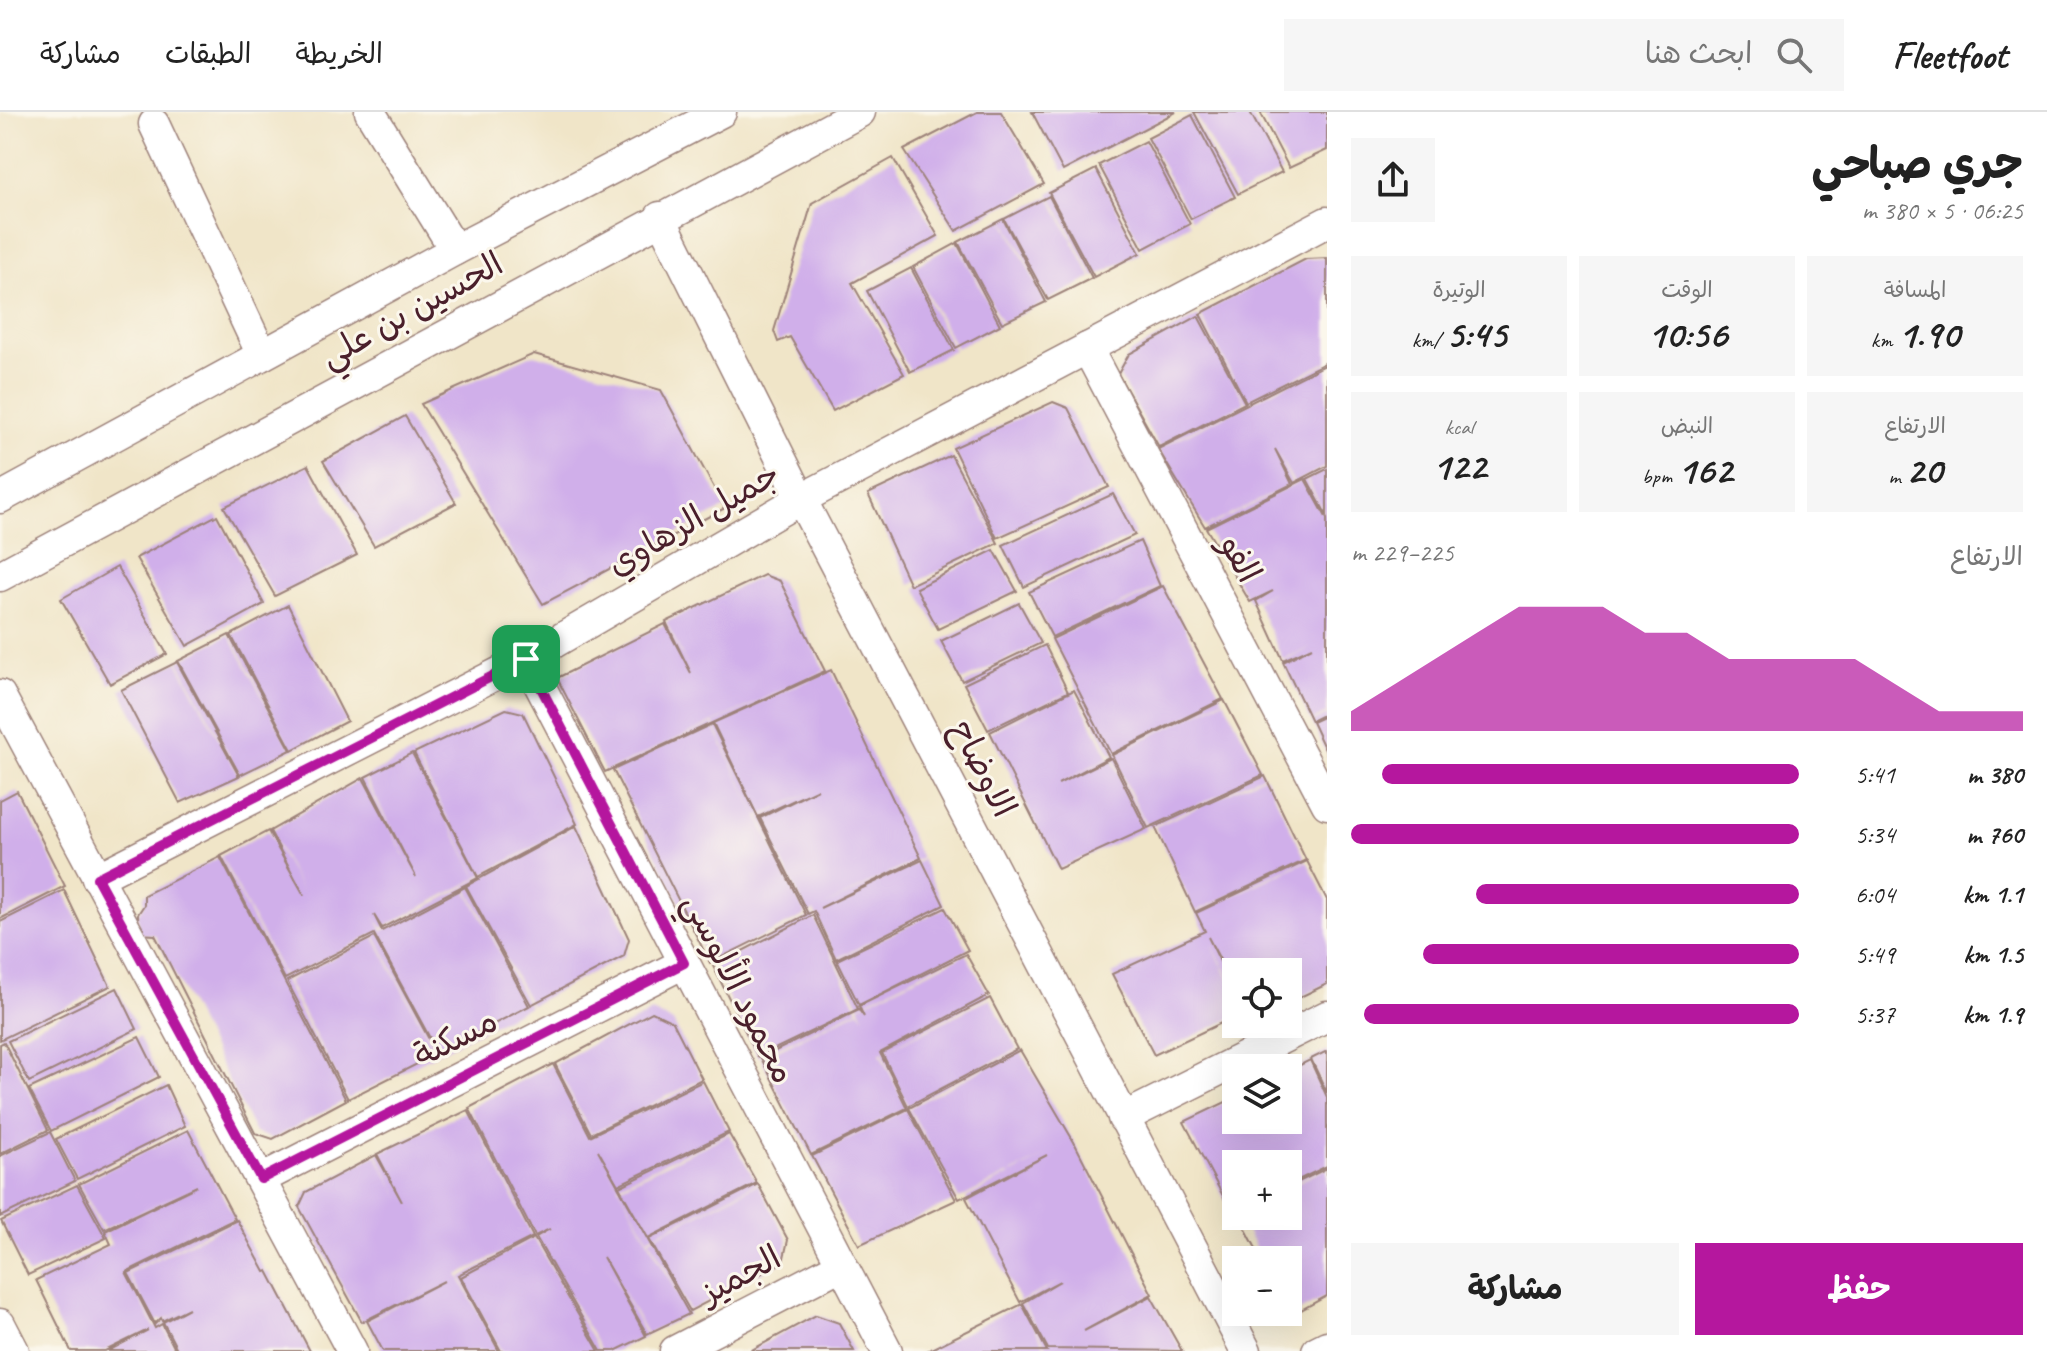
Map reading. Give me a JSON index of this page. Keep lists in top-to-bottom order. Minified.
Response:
{"streets":{"street":["الحسين بن علي","جميل الزهاوي","الفو","الاوضاح","محمود الألوسي","مسكنة","الجميز"]},"crossings":[["الحسين بن علي","الاوضاح"],["جميل الزهاوي","الفو"],["جميل الزهاوي","الاوضاح"],["جميل الزهاوي","محمود الألوسي"],["محمود الألوسي","مسكنة"],["محمود الألوسي","الجميز"]],"page":{"header":"Fleetfoot","search":"ابحث هنا","nav":["الخريطة","الطبقات","مشاركة"],"heading":["جري صباحي","06:25 · 5 × 380 m"],"stats":[["المسافة","1.90 km"],["الوقت","10:56"],["الوتيرة","5:45 /km"],["الارتفاع","20 m"],["النبض","162 bpm"],["kcal","122"]],"chart":["الارتفاع","225–229 m"],"list":[{"name":"380 m","note":"5:41"},{"name":"760 m","note":"5:34"},{"name":"1.1 km","note":"6:04"},{"name":"1.5 km","note":"5:49"},{"name":"1.9 km","note":"5:37"}],"map_buttons":["+","−"],"buttons":["حفظ","مشاركة"]}}
